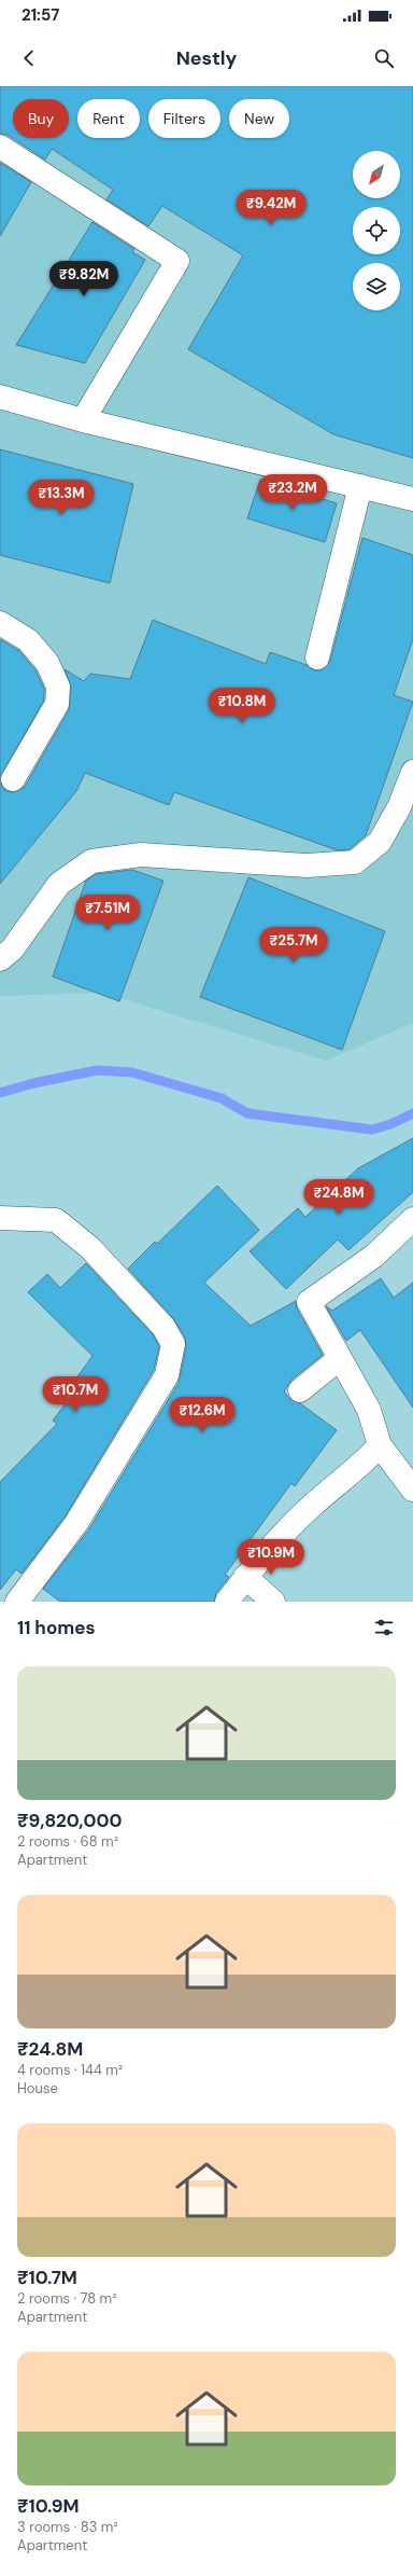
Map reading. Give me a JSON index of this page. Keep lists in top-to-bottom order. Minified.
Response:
{"north":"bottom left","page":{"status":"21:57","header":"Nestly","chip":["Buy","Rent","Filters","New"],"price":["₹9.42M","₹9.82M","₹23.2M","₹13.3M","₹10.8M","₹7.51M","₹25.7M","₹24.8M","₹10.7M","₹12.6M","₹10.9M"],"heading":"11 homes","list":[{"name":"₹9,820,000","note":"2 rooms · 68 m² · Apartment"},{"name":"₹24.8M","note":"4 rooms · 144 m² · House"},{"name":"₹10.7M","note":"2 rooms · 78 m² · Apartment"},{"name":"₹10.9M","note":"3 rooms · 83 m² · Apartment"}]}}
